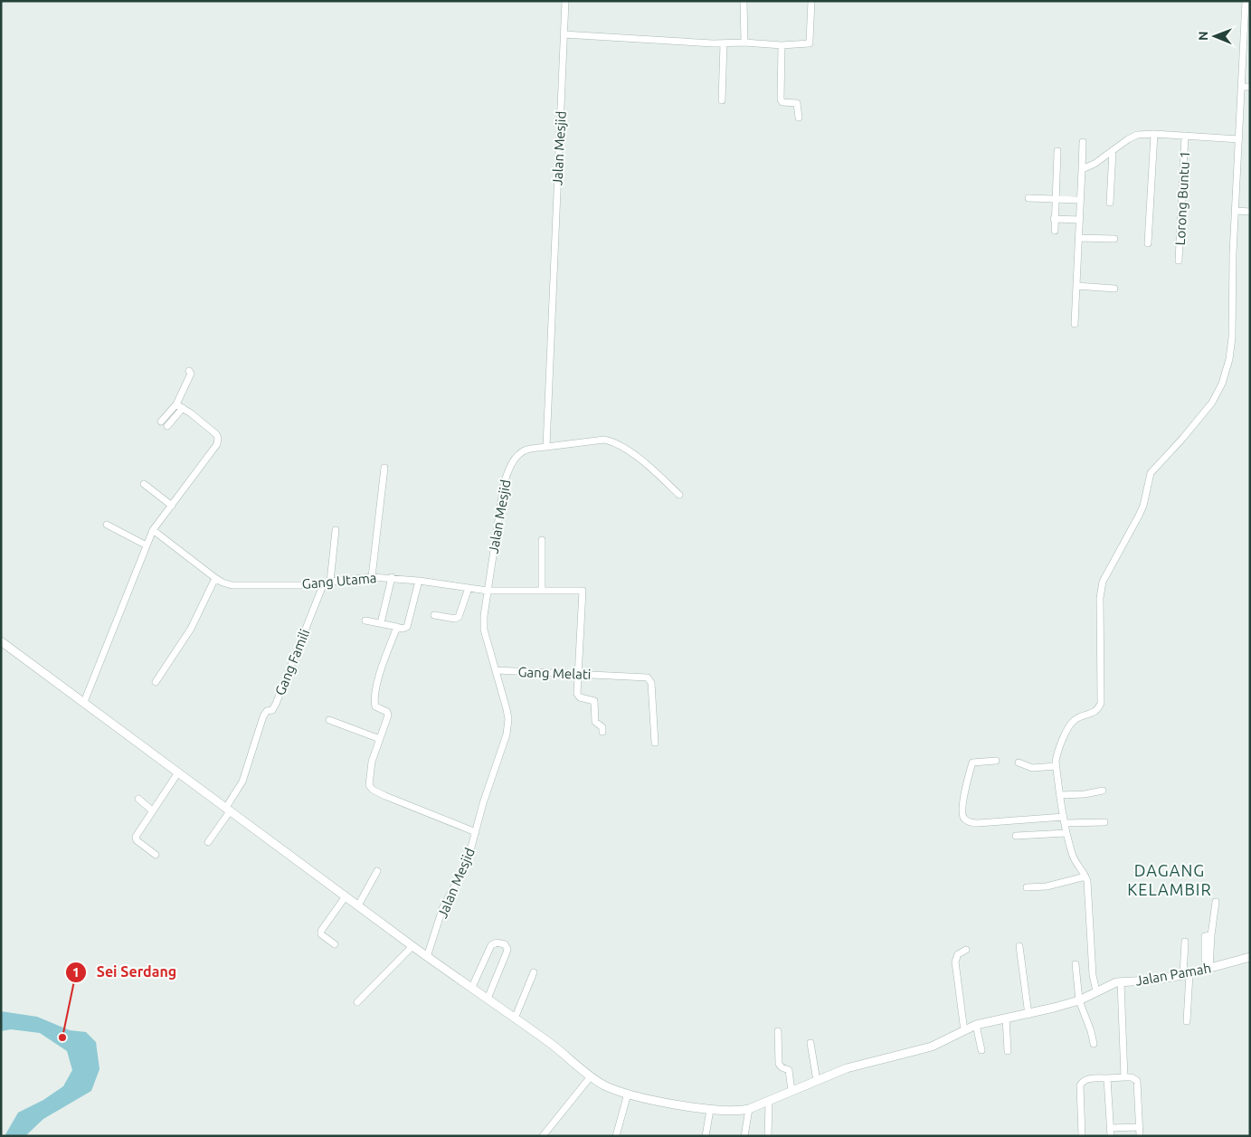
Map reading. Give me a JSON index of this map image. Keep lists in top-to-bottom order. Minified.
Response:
{"streets":{"street":["Jalan Mesjid","Lorong Buntu 1","Gang Utama","Gang Famili","Gang Melati","Jalan Pamah"]},"crossings":[["Jalan Mesjid","Gang Utama"],["Jalan Mesjid","Gang Melati"],["Jalan Mesjid","Jalan Pamah"],["Gang Utama","Gang Famili"],["Gang Utama","Gang Melati"],["Gang Famili","Jalan Pamah"]],"districts":["DAGANG KELAMBIR"],"places":["Sei Serdang"],"north":"left"}
